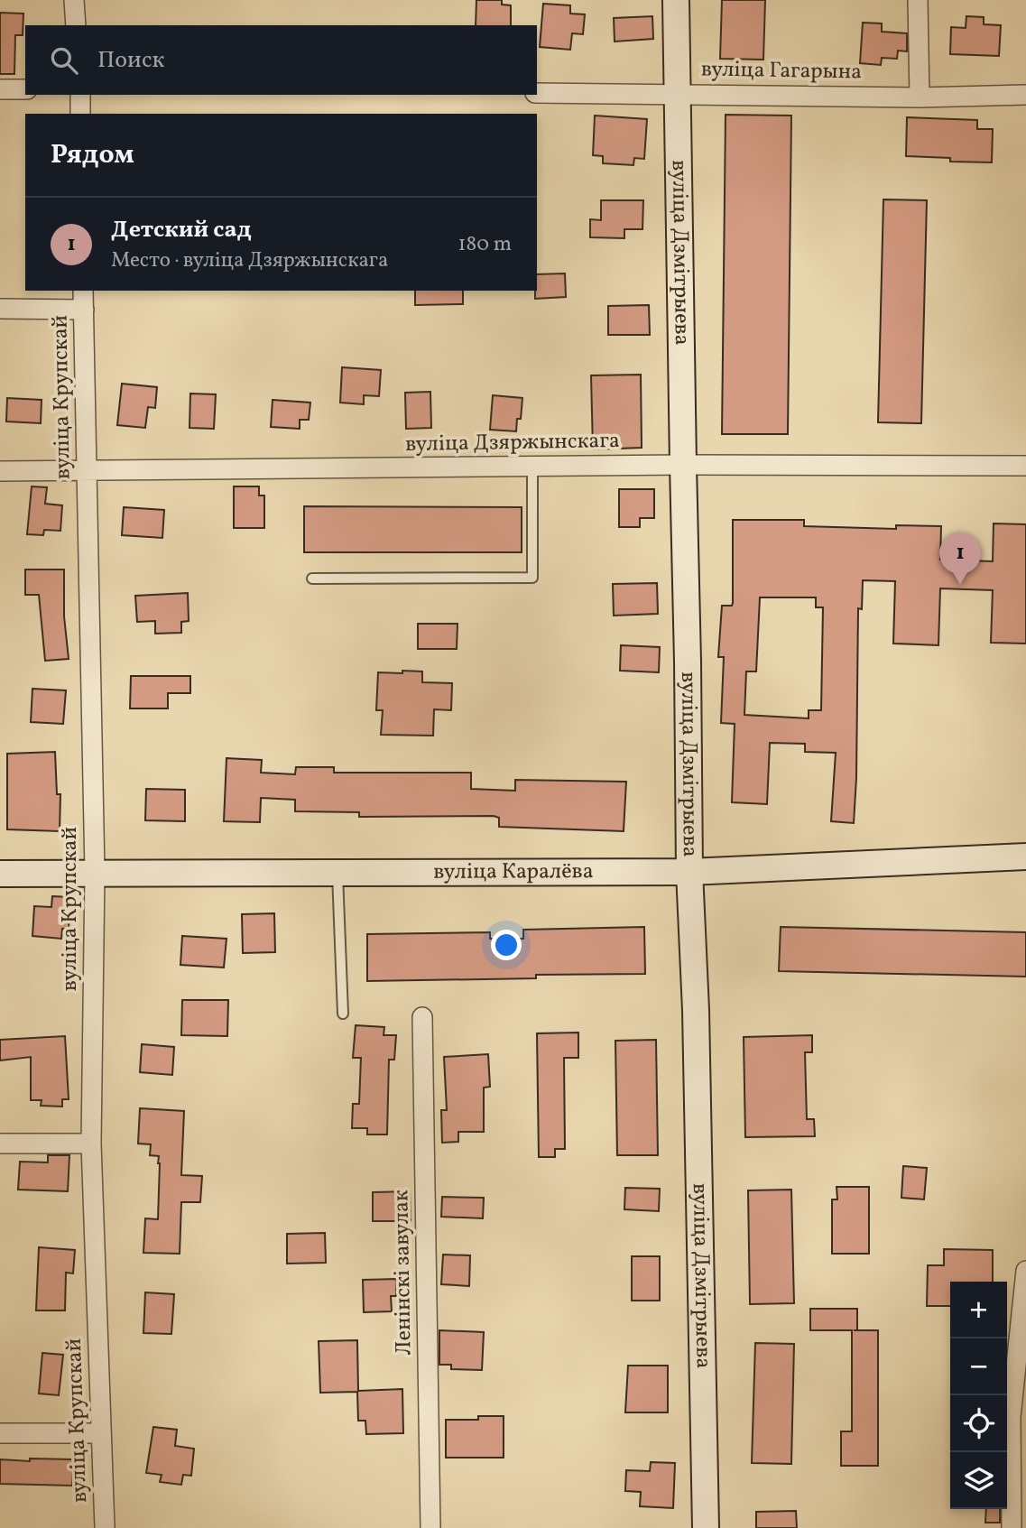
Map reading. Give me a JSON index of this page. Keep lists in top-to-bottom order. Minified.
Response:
{"streets":{"street":["вуліца Гагарына","вуліца Дзмітрыева","вуліца Крупскай","вуліца Дзяржынскага","вуліца Каралёва","Ленінскі завулак"]},"crossings":[["вуліца Гагарына","вуліца Дзмітрыева"],["вуліца Дзмітрыева","вуліца Дзяржынскага"],["вуліца Дзмітрыева","вуліца Каралёва"],["вуліца Крупскай","вуліца Дзяржынскага"],["вуліца Крупскай","вуліца Каралёва"]],"page":{"search":"Поиск","heading":"Рядом","list":[{"mark":"1","name":"Детский сад","note":"Место · вуліца Дзяржынскага","value":"180 m"}],"pins":"1","map_buttons":["+","−"]}}
